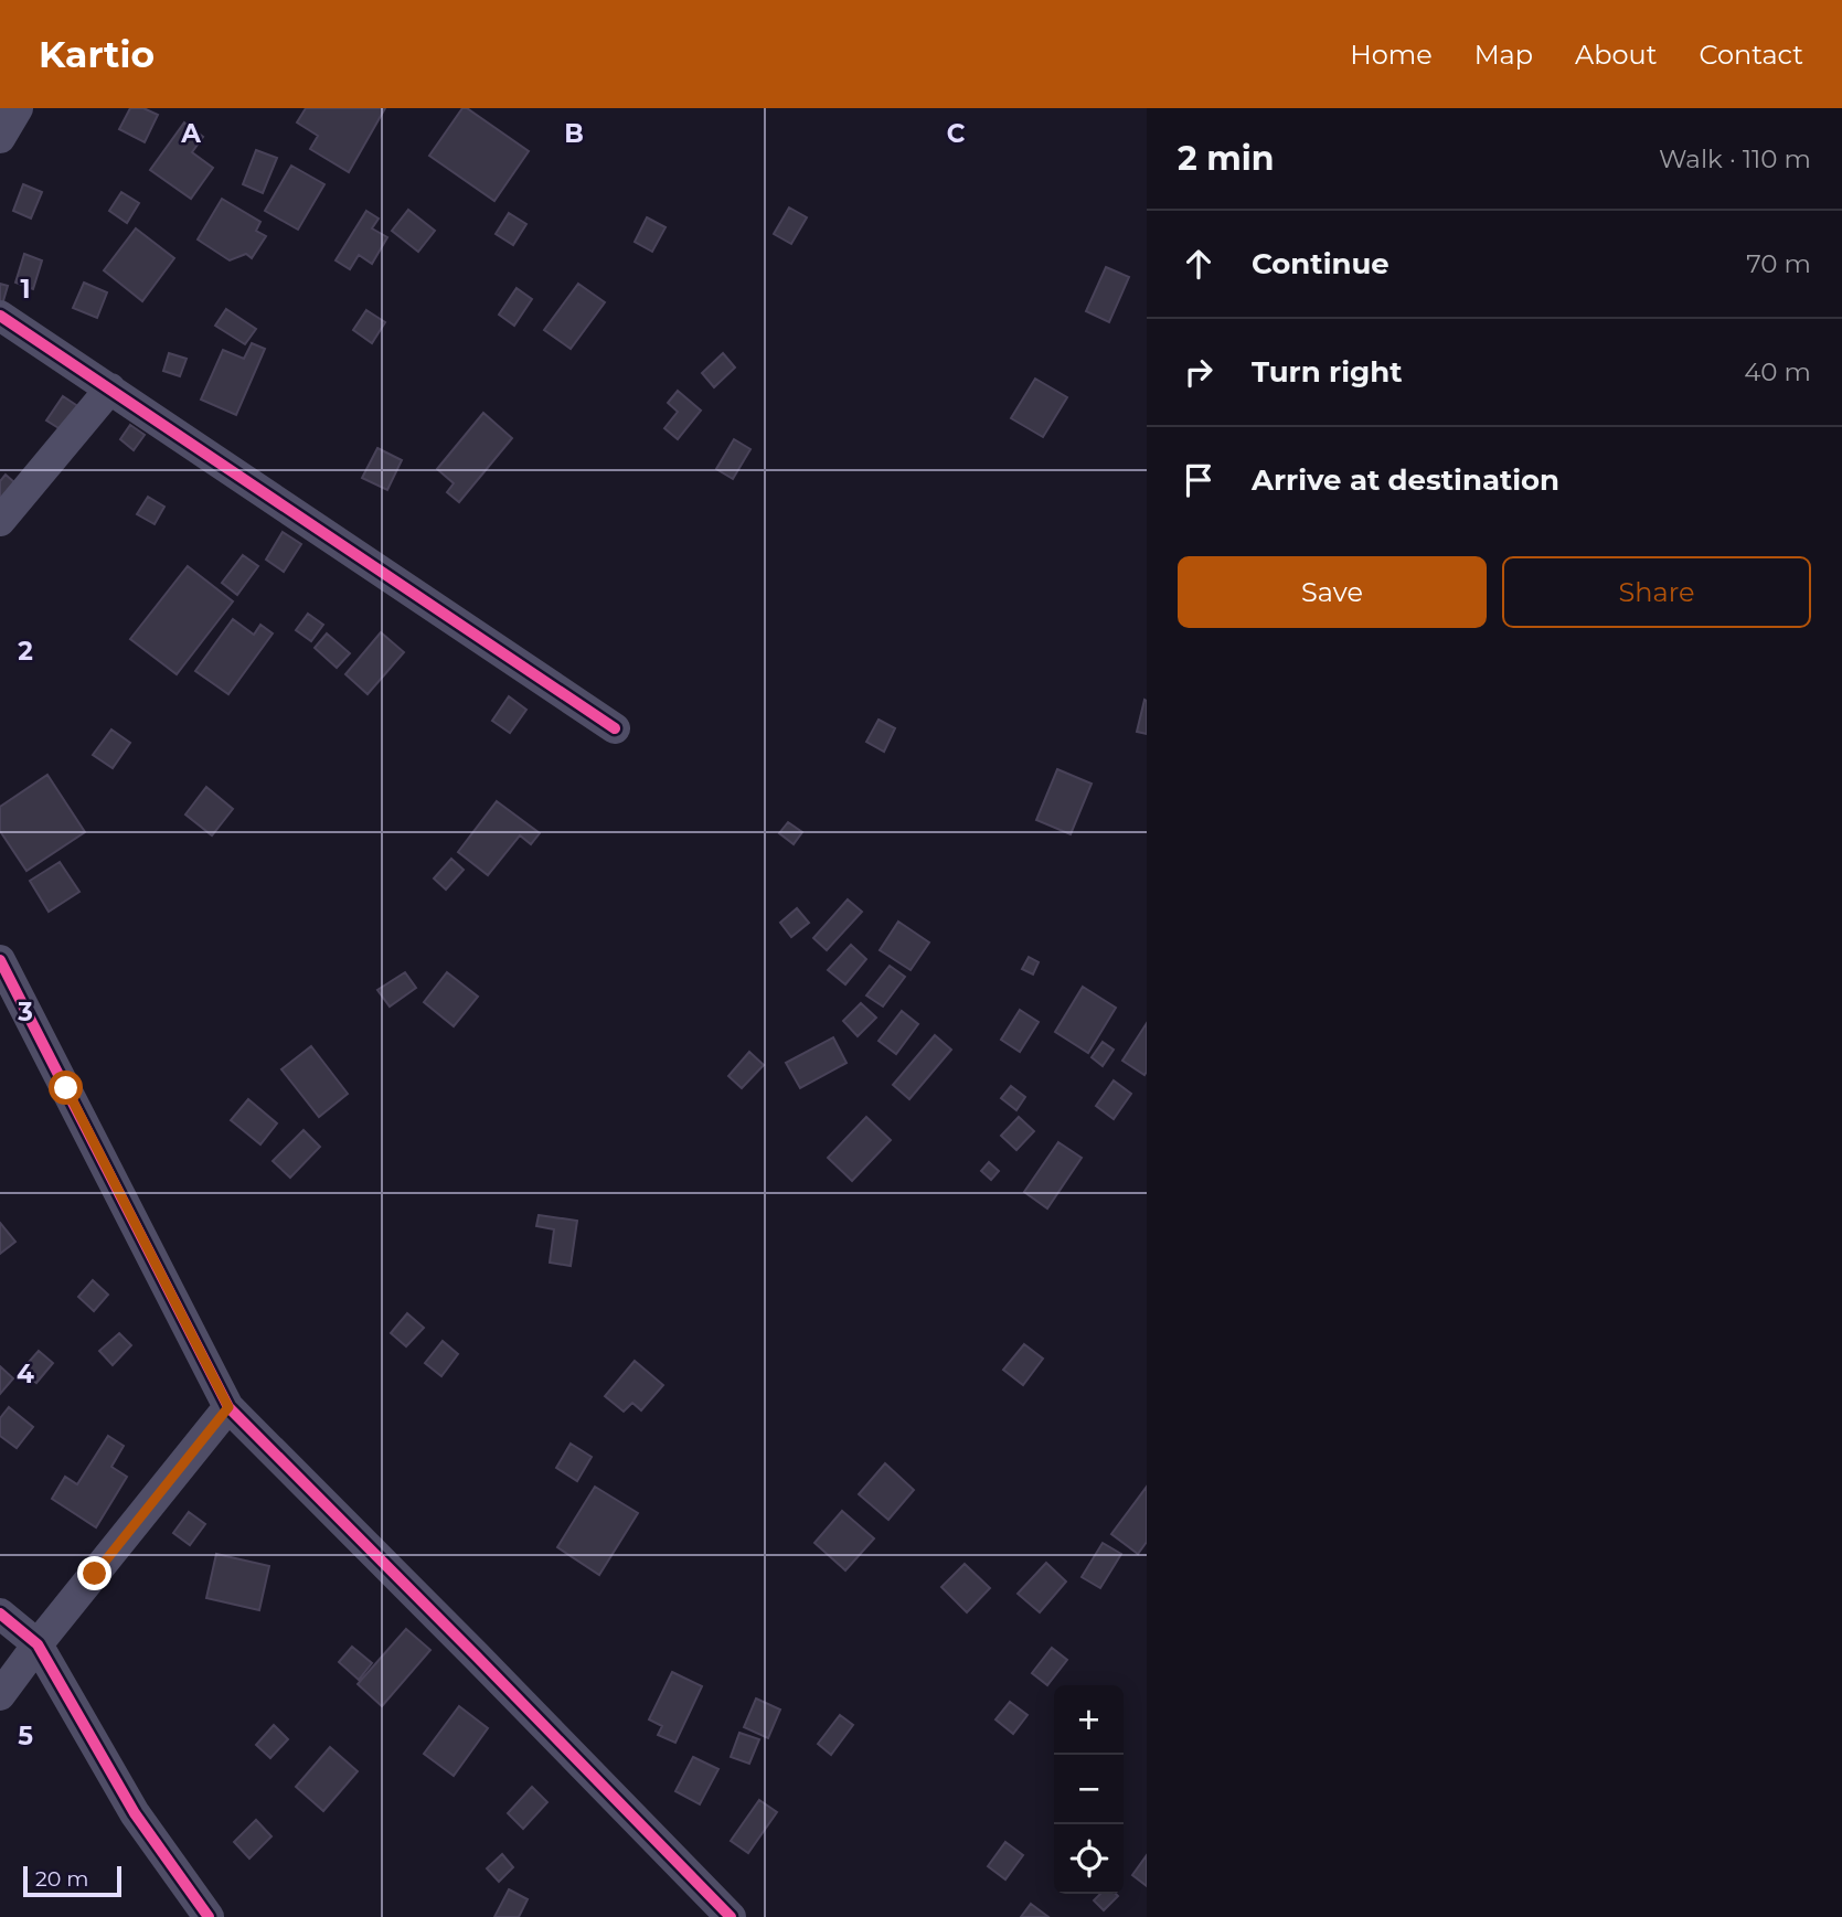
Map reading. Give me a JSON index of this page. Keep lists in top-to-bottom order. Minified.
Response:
{"scale_bar":"20 m","page":{"header":"Kartio","nav":["Home","Map","About","Contact"],"heading":["2 min","Walk · 110 m"],"list":[["Continue","70 m"],["Turn right","40 m"],"Arrive at destination"],"buttons":["Save","Share"],"map_buttons":["+","−"],"scale":"20 m"},"grid":{"columns":["A","B","C"],"rows":["1","2","3","4","5"]}}
